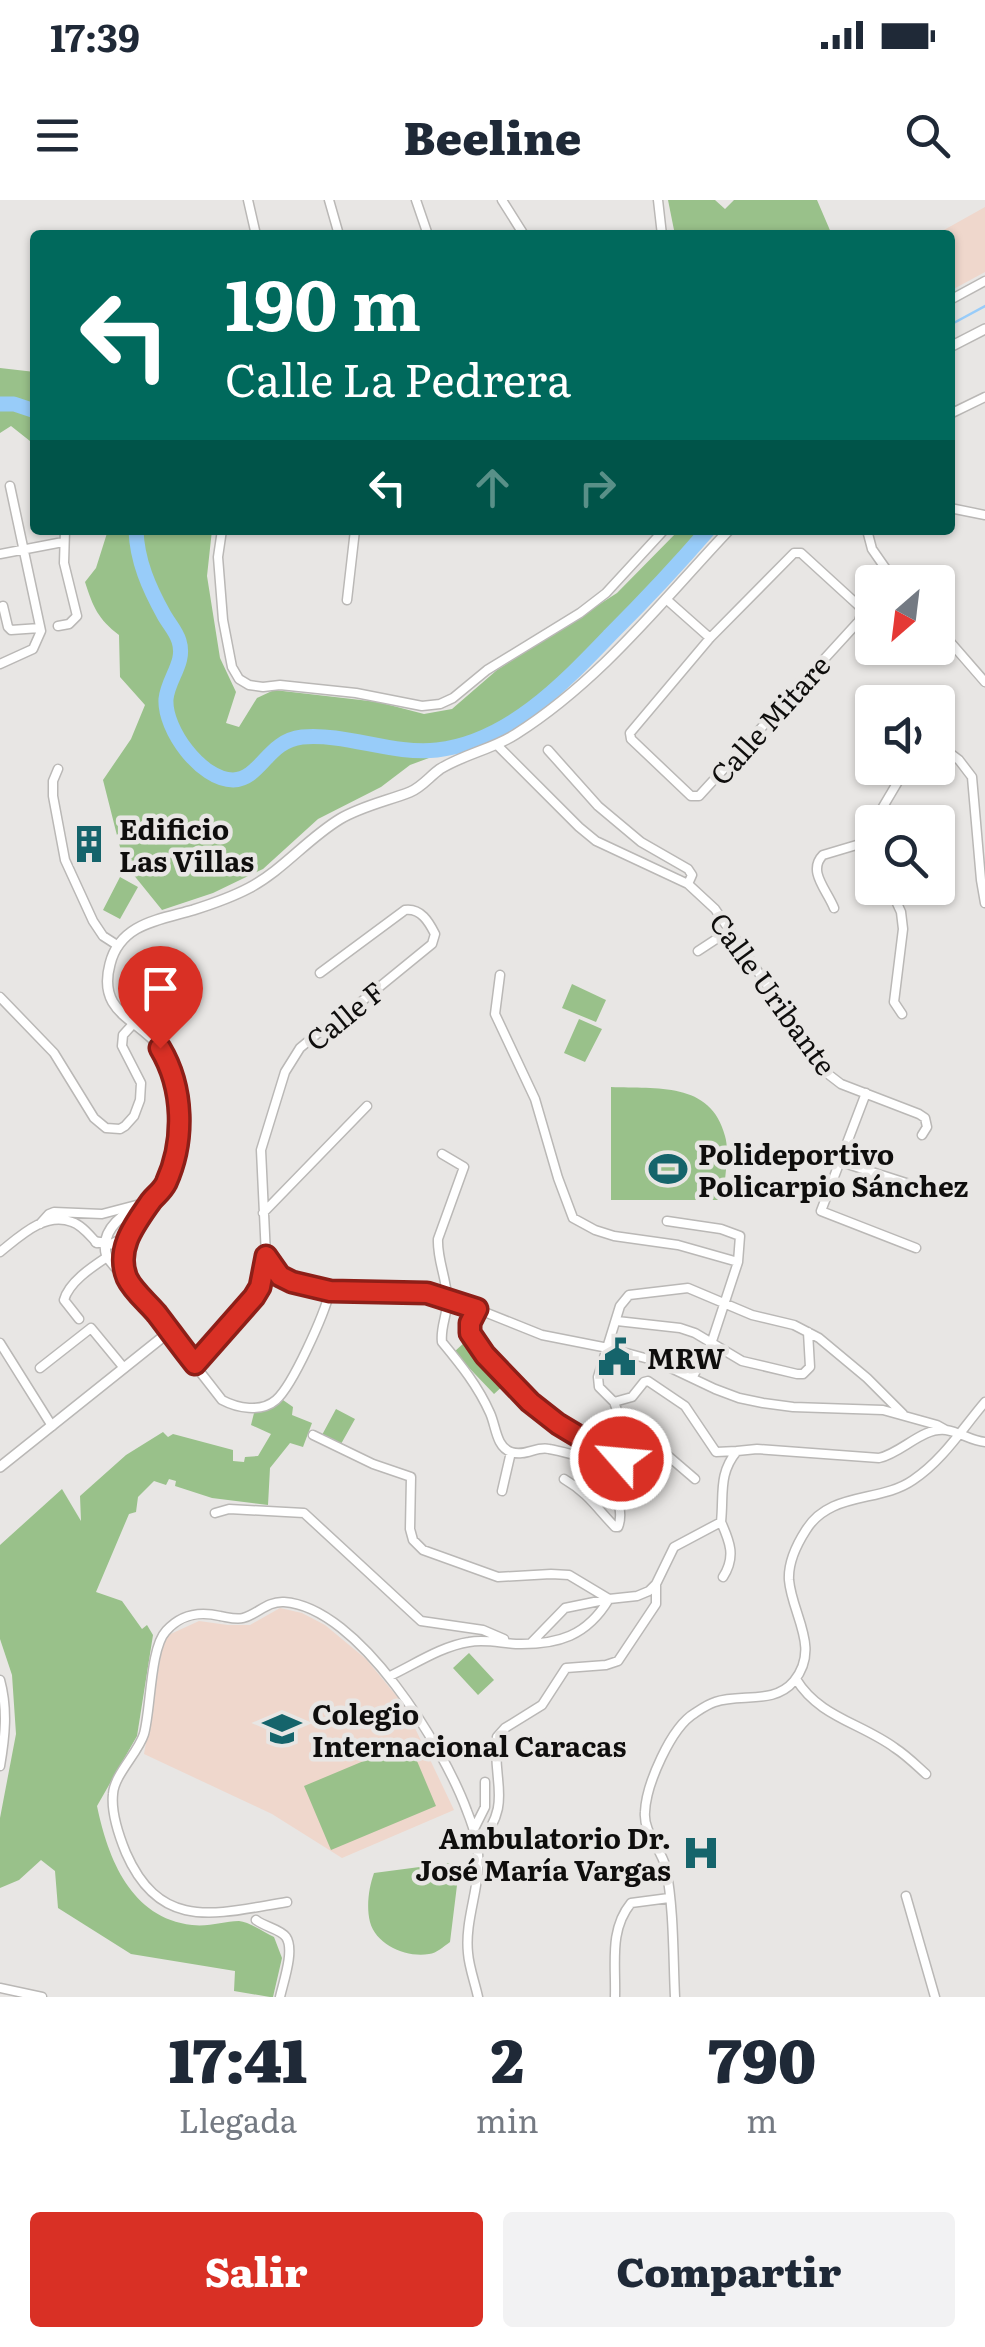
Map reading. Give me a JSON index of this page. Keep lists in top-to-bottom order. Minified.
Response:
{"streets":{"street":["Calle Mitare","Calle Uribante","Calle F"]},"places":{"building":["Edificio Las Villas"],"sports":["Polideportivo Policarpio Sánchez"],"public building":["MRW"],"school or university":["Colegio Internacional Caracas"],"hospital":["Ambulatorio Dr. José María Vargas"]},"north":"bottom left","page":{"status":"17:39","header":"Beeline","turn":["190 m","Calle La Pedrera"],"eta":["17:41","Llegada","2","min","790","m"],"buttons":["Salir","Compartir"]}}
